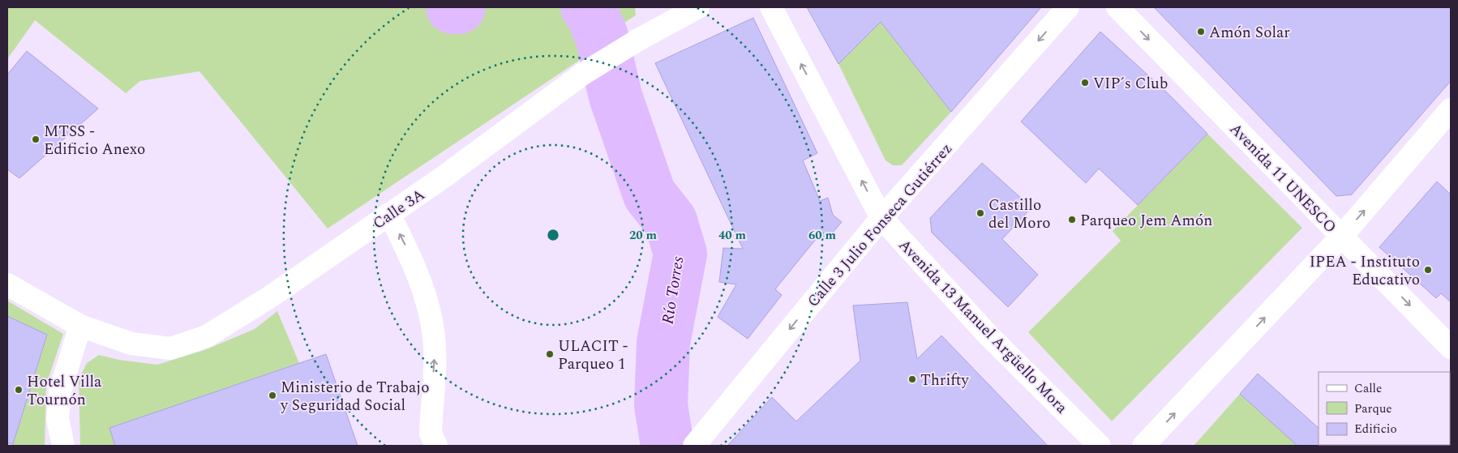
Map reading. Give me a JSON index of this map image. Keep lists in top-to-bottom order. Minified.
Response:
{"streets":{"street":["Avenida 11 UNESCO","Calle 3A","Calle 3 Julio Fonseca Gutiérrez","Avenida 13 Manuel Argüello Mora"]},"crossings":[["Calle 3 Julio Fonseca Gutiérrez","Avenida 13 Manuel Argüello Mora"]],"one_way":["Avenida 11 UNESCO","Calle 3 Julio Fonseca Gutiérrez","Avenida 13 Manuel Argüello Mora"],"water":["Río Torres"],"places":["Amón Solar","VIP´s Club","MTSS - Edificio Anexo","Castillo del Moro","Parqueo Jem Amón","IPEA - Instituto Educativo","ULACIT - Parqueo 1","Thrifty","Hotel Villa Tournón","Ministerio de Trabajo y Seguridad Social"],"legend":["Calle","Parque","Edificio"],"rings":["20 m","40 m","60 m"]}
